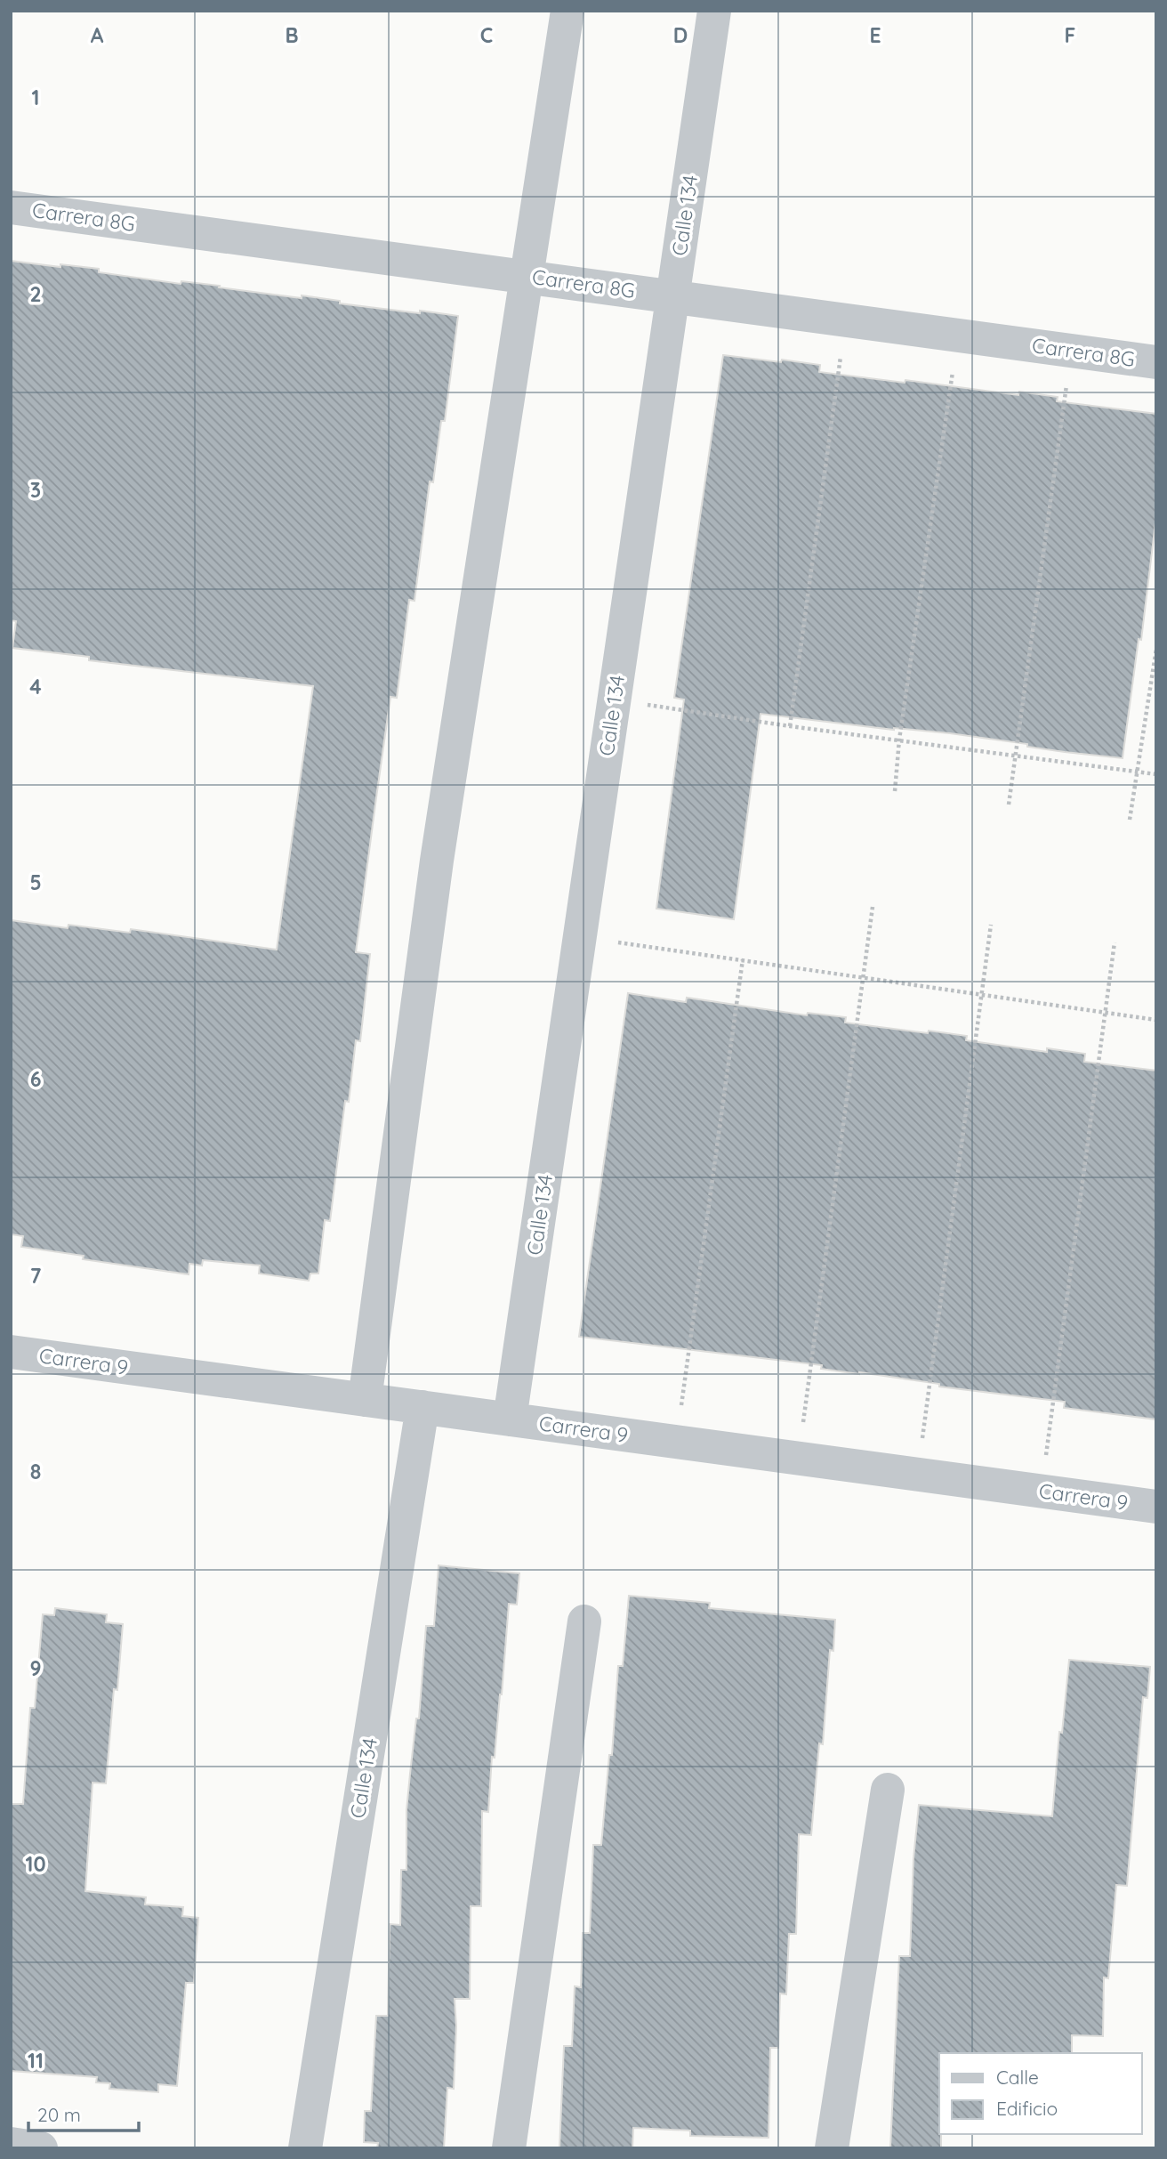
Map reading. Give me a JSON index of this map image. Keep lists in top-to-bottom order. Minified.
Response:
{"streets":{"street":["Calle 134","Carrera 8G","Carrera 9"]},"crossings":[["Calle 134","Carrera 8G"],["Calle 134","Carrera 9"]],"legend":["Calle","Edificio"],"scale_bar":"20 m","grid":{"columns":["A","B","C","D","E","F"],"rows":["1","2","3","4","5","6","7","8","9","10","11"]}}
